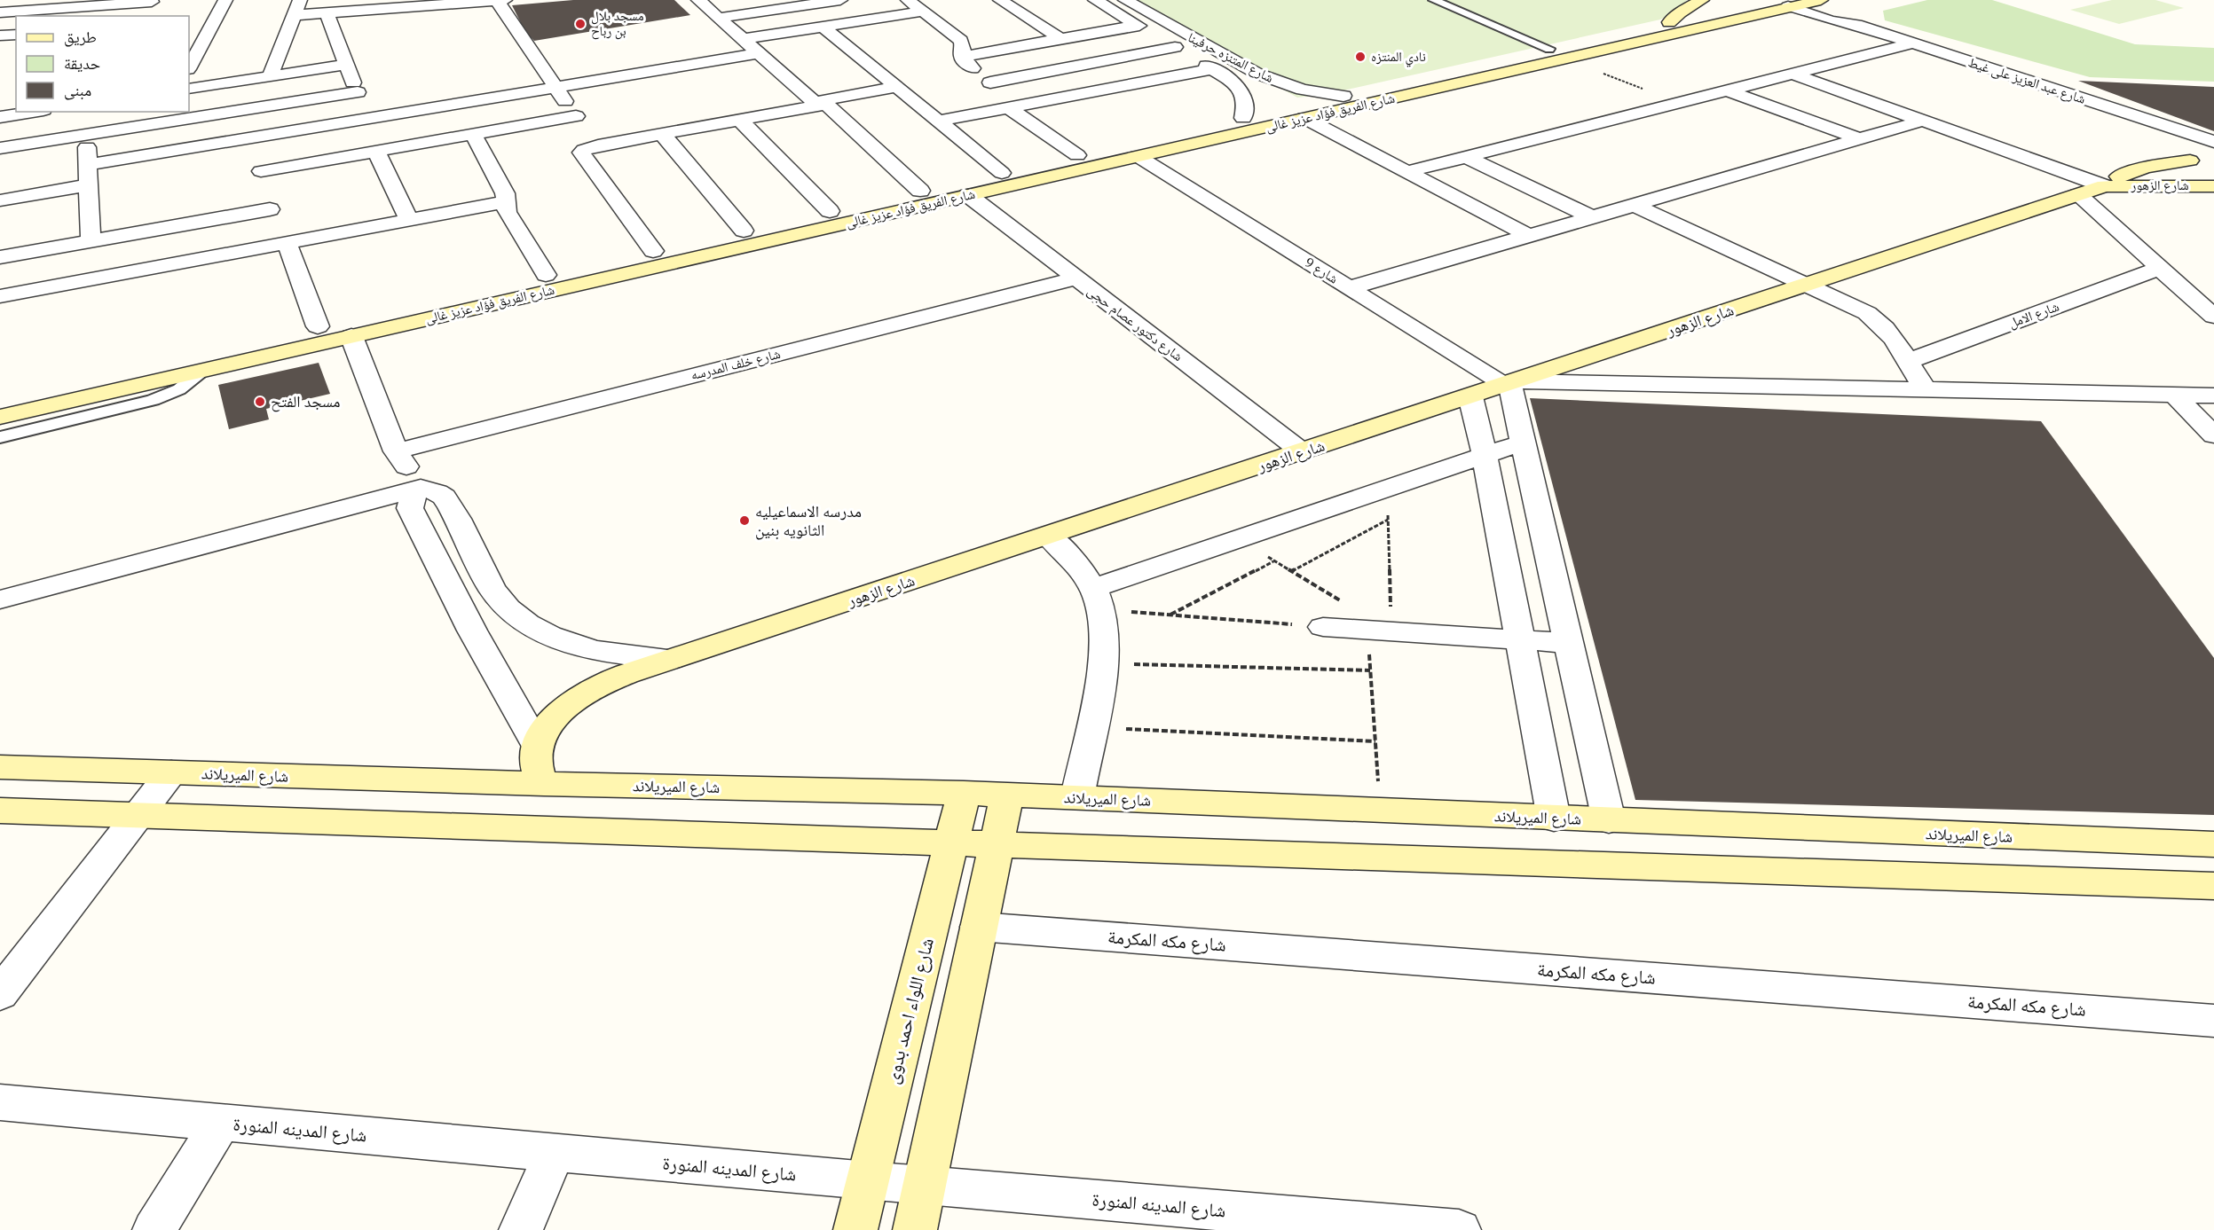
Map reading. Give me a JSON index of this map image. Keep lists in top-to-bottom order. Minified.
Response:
{"streets":{"street":["شارع المتنزه حرفينا","شارع عبد العزيز على غيط","شارع الفريق فؤاد عزيز غالى","شارع الزهور","شارع 9","شارع الامل","شارع دكتور عصام حجى","شارع خلف المدرسه","شارع الميريلاند","شارع مكه المكرمة","شارع اللواء احمد بدوى","شارع المدينه المنورة"]},"crossings":[["شارع المتنزه حرفينا","شارع الفريق فؤاد عزيز غالى"],["شارع عبد العزيز على غيط","شارع الفريق فؤاد عزيز غالى"],["شارع عبد العزيز على غيط","شارع الزهور"],["شارع الفريق فؤاد عزيز غالى","شارع 9"],["شارع الفريق فؤاد عزيز غالى","شارع دكتور عصام حجى"],["شارع الزهور","شارع 9"],["شارع الزهور","شارع دكتور عصام حجى"],["شارع الزهور","شارع الميريلاند"],["شارع دكتور عصام حجى","شارع خلف المدرسه"],["شارع الميريلاند","شارع اللواء احمد بدوى"],["شارع اللواء احمد بدوى","شارع المدينه المنورة"]],"places":["مسجد بلال بن رباح","نادي المنتزه","مسجد الفتح","مدرسه الاسماعيليه الثانويه بنين"],"legend":["طريق","حديقة","مبنى"]}
